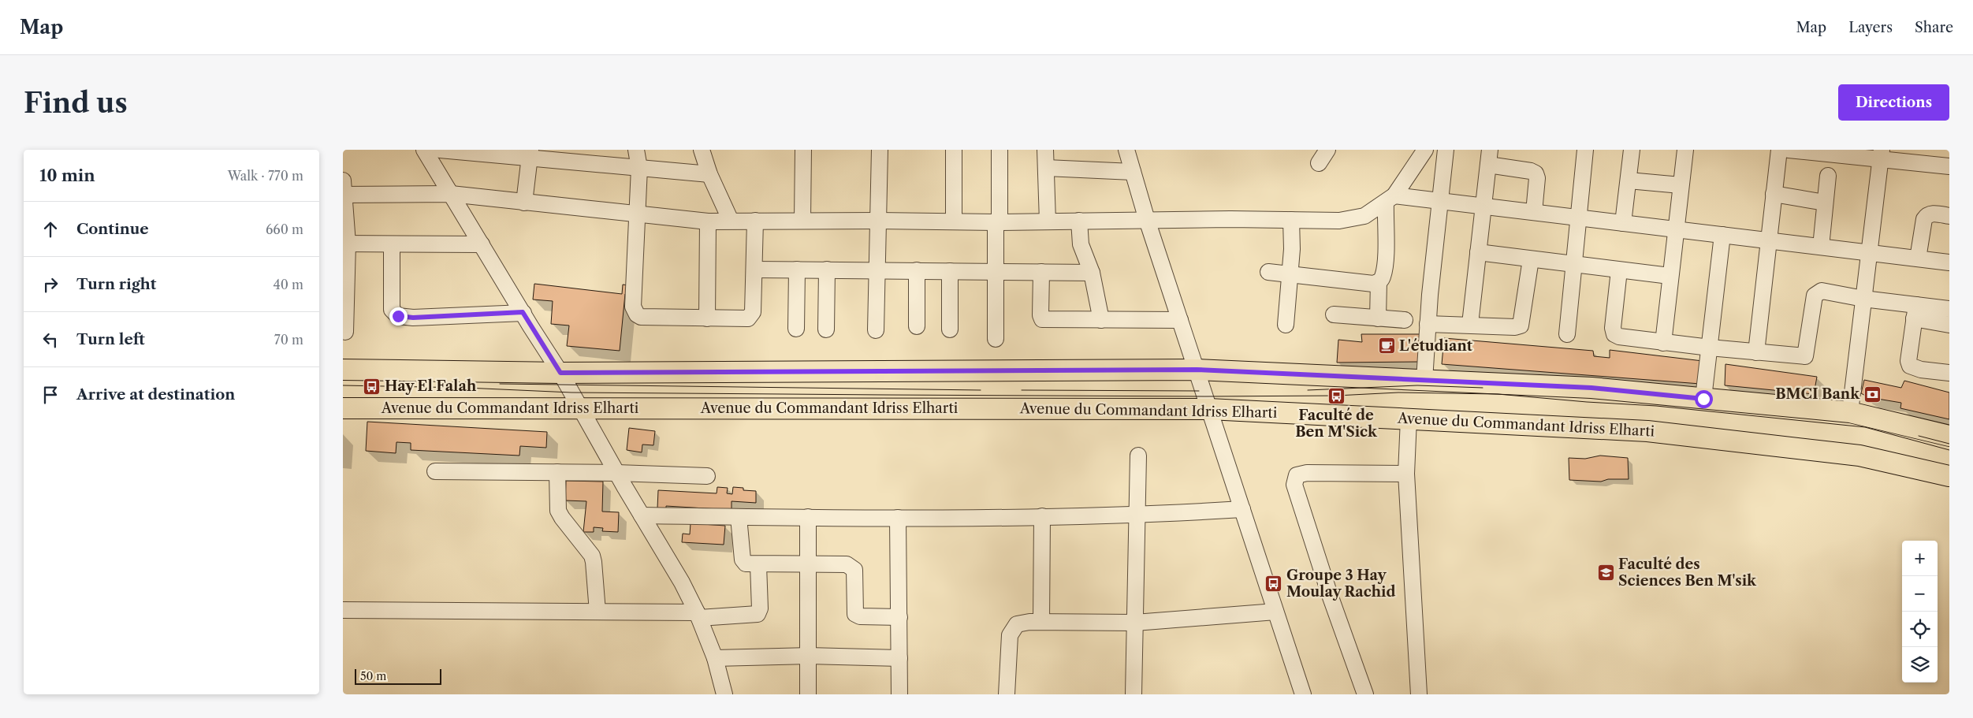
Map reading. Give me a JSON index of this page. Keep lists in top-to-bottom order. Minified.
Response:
{"streets":{"main road":["Avenue du Commandant Idriss Elharti"]},"places":{"cafe":["L'étudiant"],"bus stop":["Hay El Falah","Faculté de Ben M'Sick","Groupe 3 Hay Moulay Rachid"],"bank":["BMCI Bank"],"school or university":["Faculté des Sciences Ben M'sik"]},"scale_bar":"50 m","page":{"header":"Map","nav":["Map","Layers","Share"],"buttons":"Directions","title":"Find us","heading":["10 min","Walk · 770 m"],"list":[["Continue","660 m"],["Turn right","40 m"],["Turn left","70 m"],"Arrive at destination"],"map_buttons":["+","−"],"scale":"50 m"}}
